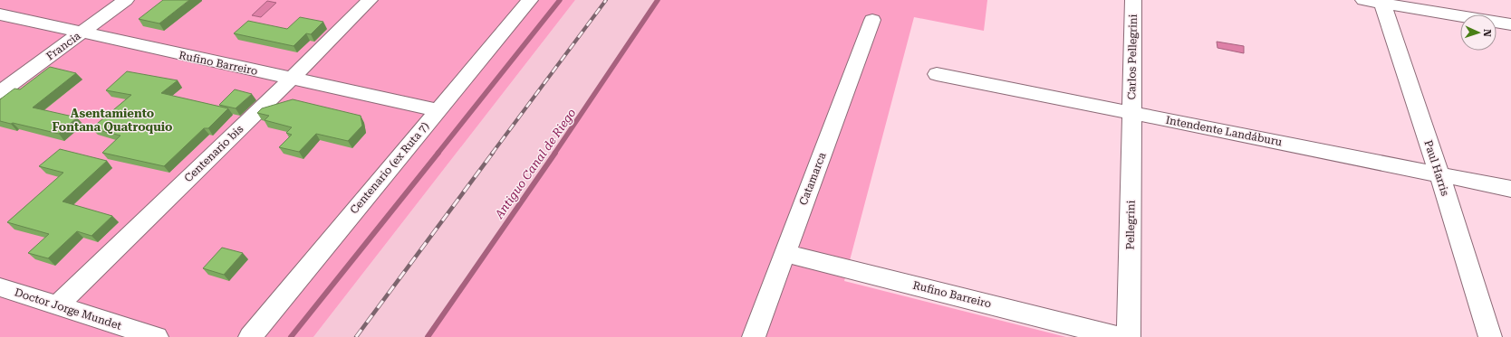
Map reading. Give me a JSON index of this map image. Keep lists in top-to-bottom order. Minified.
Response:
{"streets":{"street":["Francia","Carlos Pellegrini","Rufino Barreiro","Intendente Landáburu","Centenario bis","Centenario (ex Ruta 7)","Paul Harris","Catamarca","Pellegrini","Doctor Jorge Mundet"]},"crossings":[["Francia","Rufino Barreiro"],["Carlos Pellegrini","Intendente Landáburu"],["Carlos Pellegrini","Pellegrini"],["Rufino Barreiro","Centenario bis"],["Rufino Barreiro","Centenario (ex Ruta 7)"],["Rufino Barreiro","Catamarca"],["Intendente Landáburu","Paul Harris"],["Intendente Landáburu","Pellegrini"],["Centenario bis","Doctor Jorge Mundet"]],"districts":["Asentamiento Fontana Quatroquio"],"water":["Antiguo Canal de Riego"],"north":"right"}
